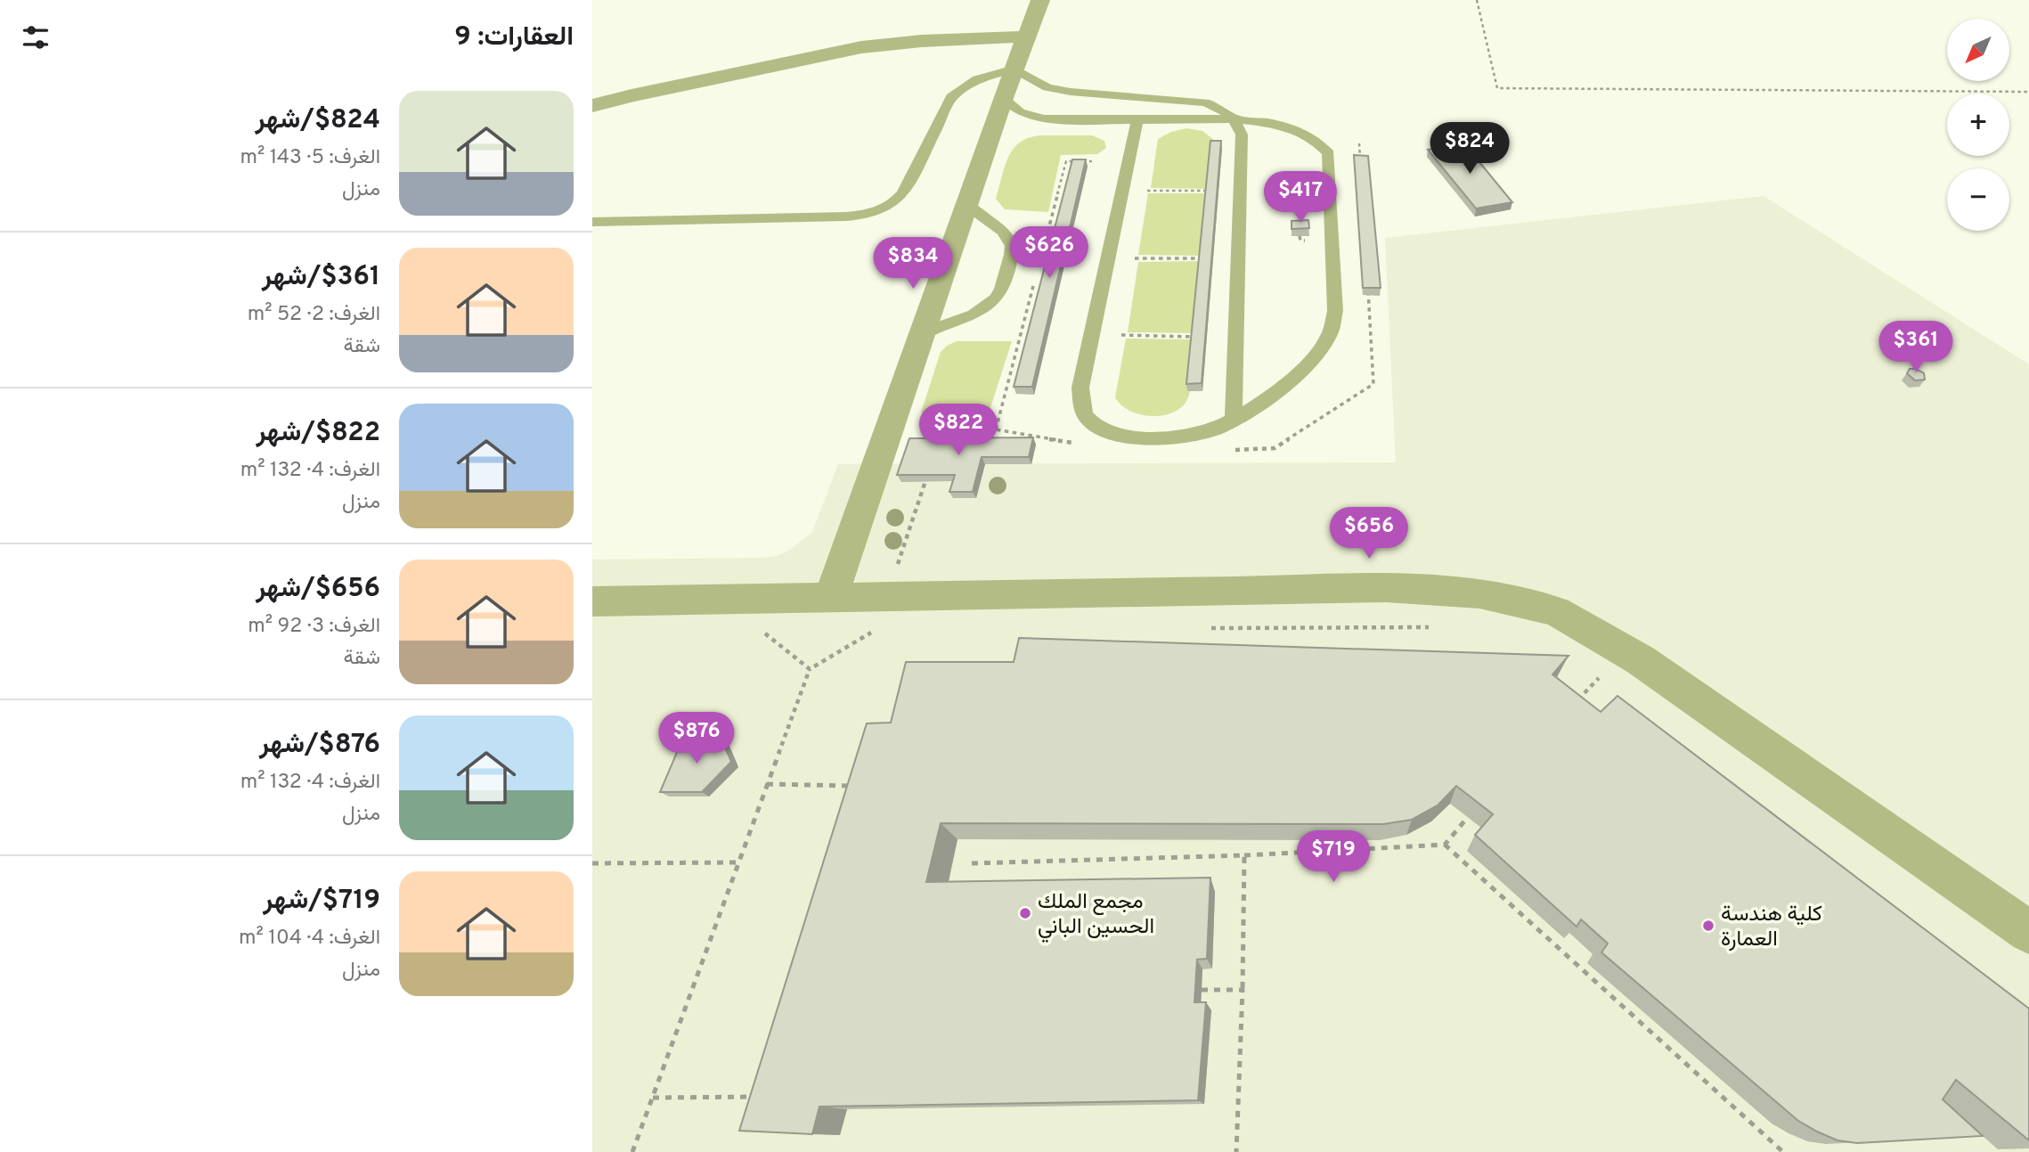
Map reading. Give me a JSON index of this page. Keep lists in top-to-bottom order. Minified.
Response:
{"places":["مجمع الملك الحسين الباني","كلية هندسة العمارة"],"north":"bottom left","page":{"heading":"العقارات: 9","map_buttons":["+","−"],"list":[{"name":"$824/شهر","note":"الغرف: 5 · 143 m² · منزل"},{"name":"$361/شهر","note":"الغرف: 2 · 52 m² · شقة"},{"name":"$822/شهر","note":"الغرف: 4 · 132 m² · منزل"},{"name":"$656/شهر","note":"الغرف: 3 · 92 m² · شقة"},{"name":"$876/شهر","note":"الغرف: 4 · 132 m² · منزل"},{"name":"$719/شهر","note":"الغرف: 4 · 104 m² · منزل"}],"price":["$824","$417","$626","$834","$361","$822","$656","$876","$719"]}}
